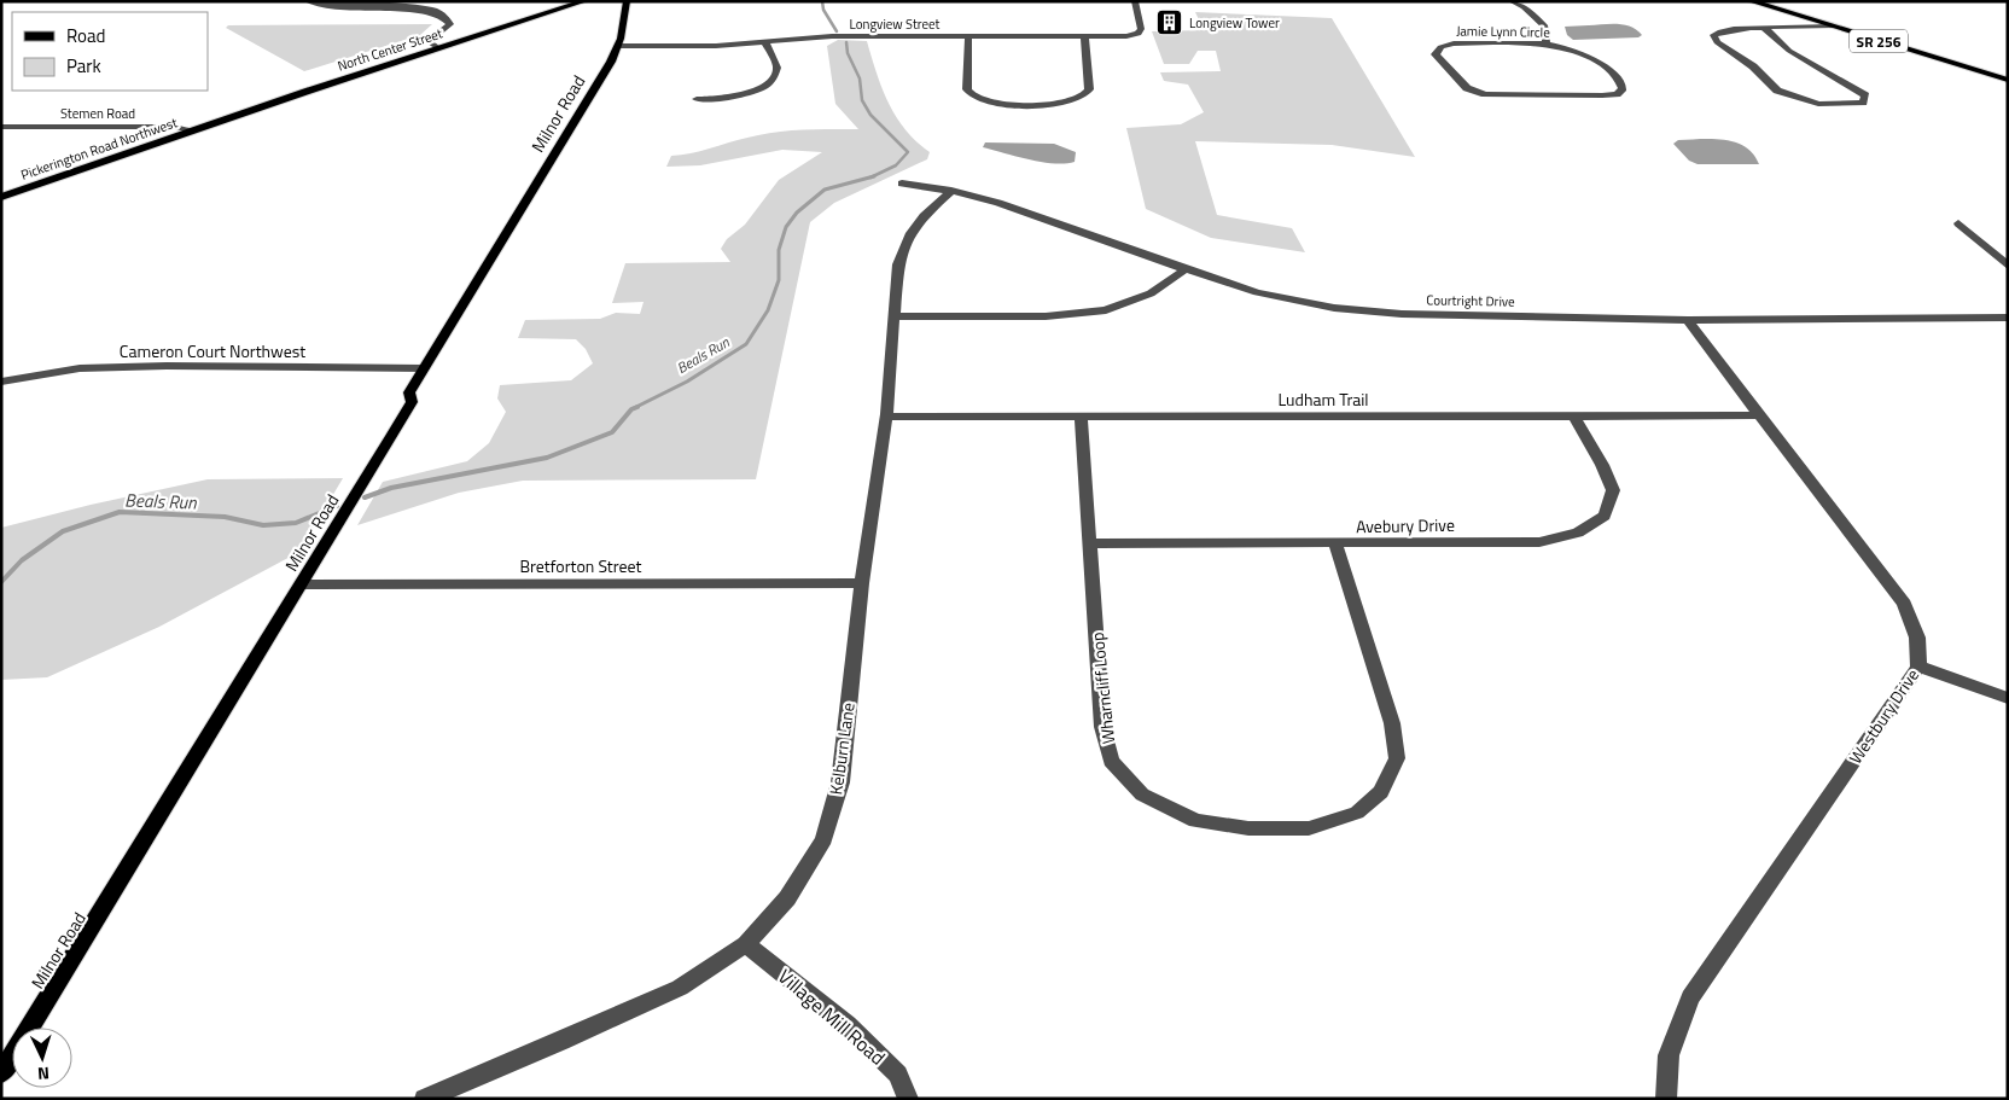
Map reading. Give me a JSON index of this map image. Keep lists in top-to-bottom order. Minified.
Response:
{"streets":{"main road":["SR 256","North Center Street","Milnor Road","Pickerington Road Northwest"],"street":["Longview Street","Jamie Lynn Circle","Stemen Road","Courtright Drive","Cameron Court Northwest","Ludham Trail","Avebury Drive","Bretforton Street","Wharncliff Loop","Westbury Drive","Kelburn Lane","Village Mill Road"]},"crossings":[["Longview Street","Milnor Road"],["North Center Street","Stemen Road"],["North Center Street","Pickerington Road Northwest"],["Stemen Road","Pickerington Road Northwest"],["Milnor Road","Cameron Court Northwest"],["Milnor Road","Bretforton Street"],["Courtright Drive","Westbury Drive"],["Courtright Drive","Kelburn Lane"],["Ludham Trail","Avebury Drive"],["Ludham Trail","Wharncliff Loop"],["Ludham Trail","Westbury Drive"],["Ludham Trail","Kelburn Lane"],["Avebury Drive","Wharncliff Loop"],["Bretforton Street","Kelburn Lane"],["Kelburn Lane","Village Mill Road"]],"water":["Beals Run"],"places":{"building":["Longview Tower"]},"legend":["Road","Park"],"north":"bottom"}
